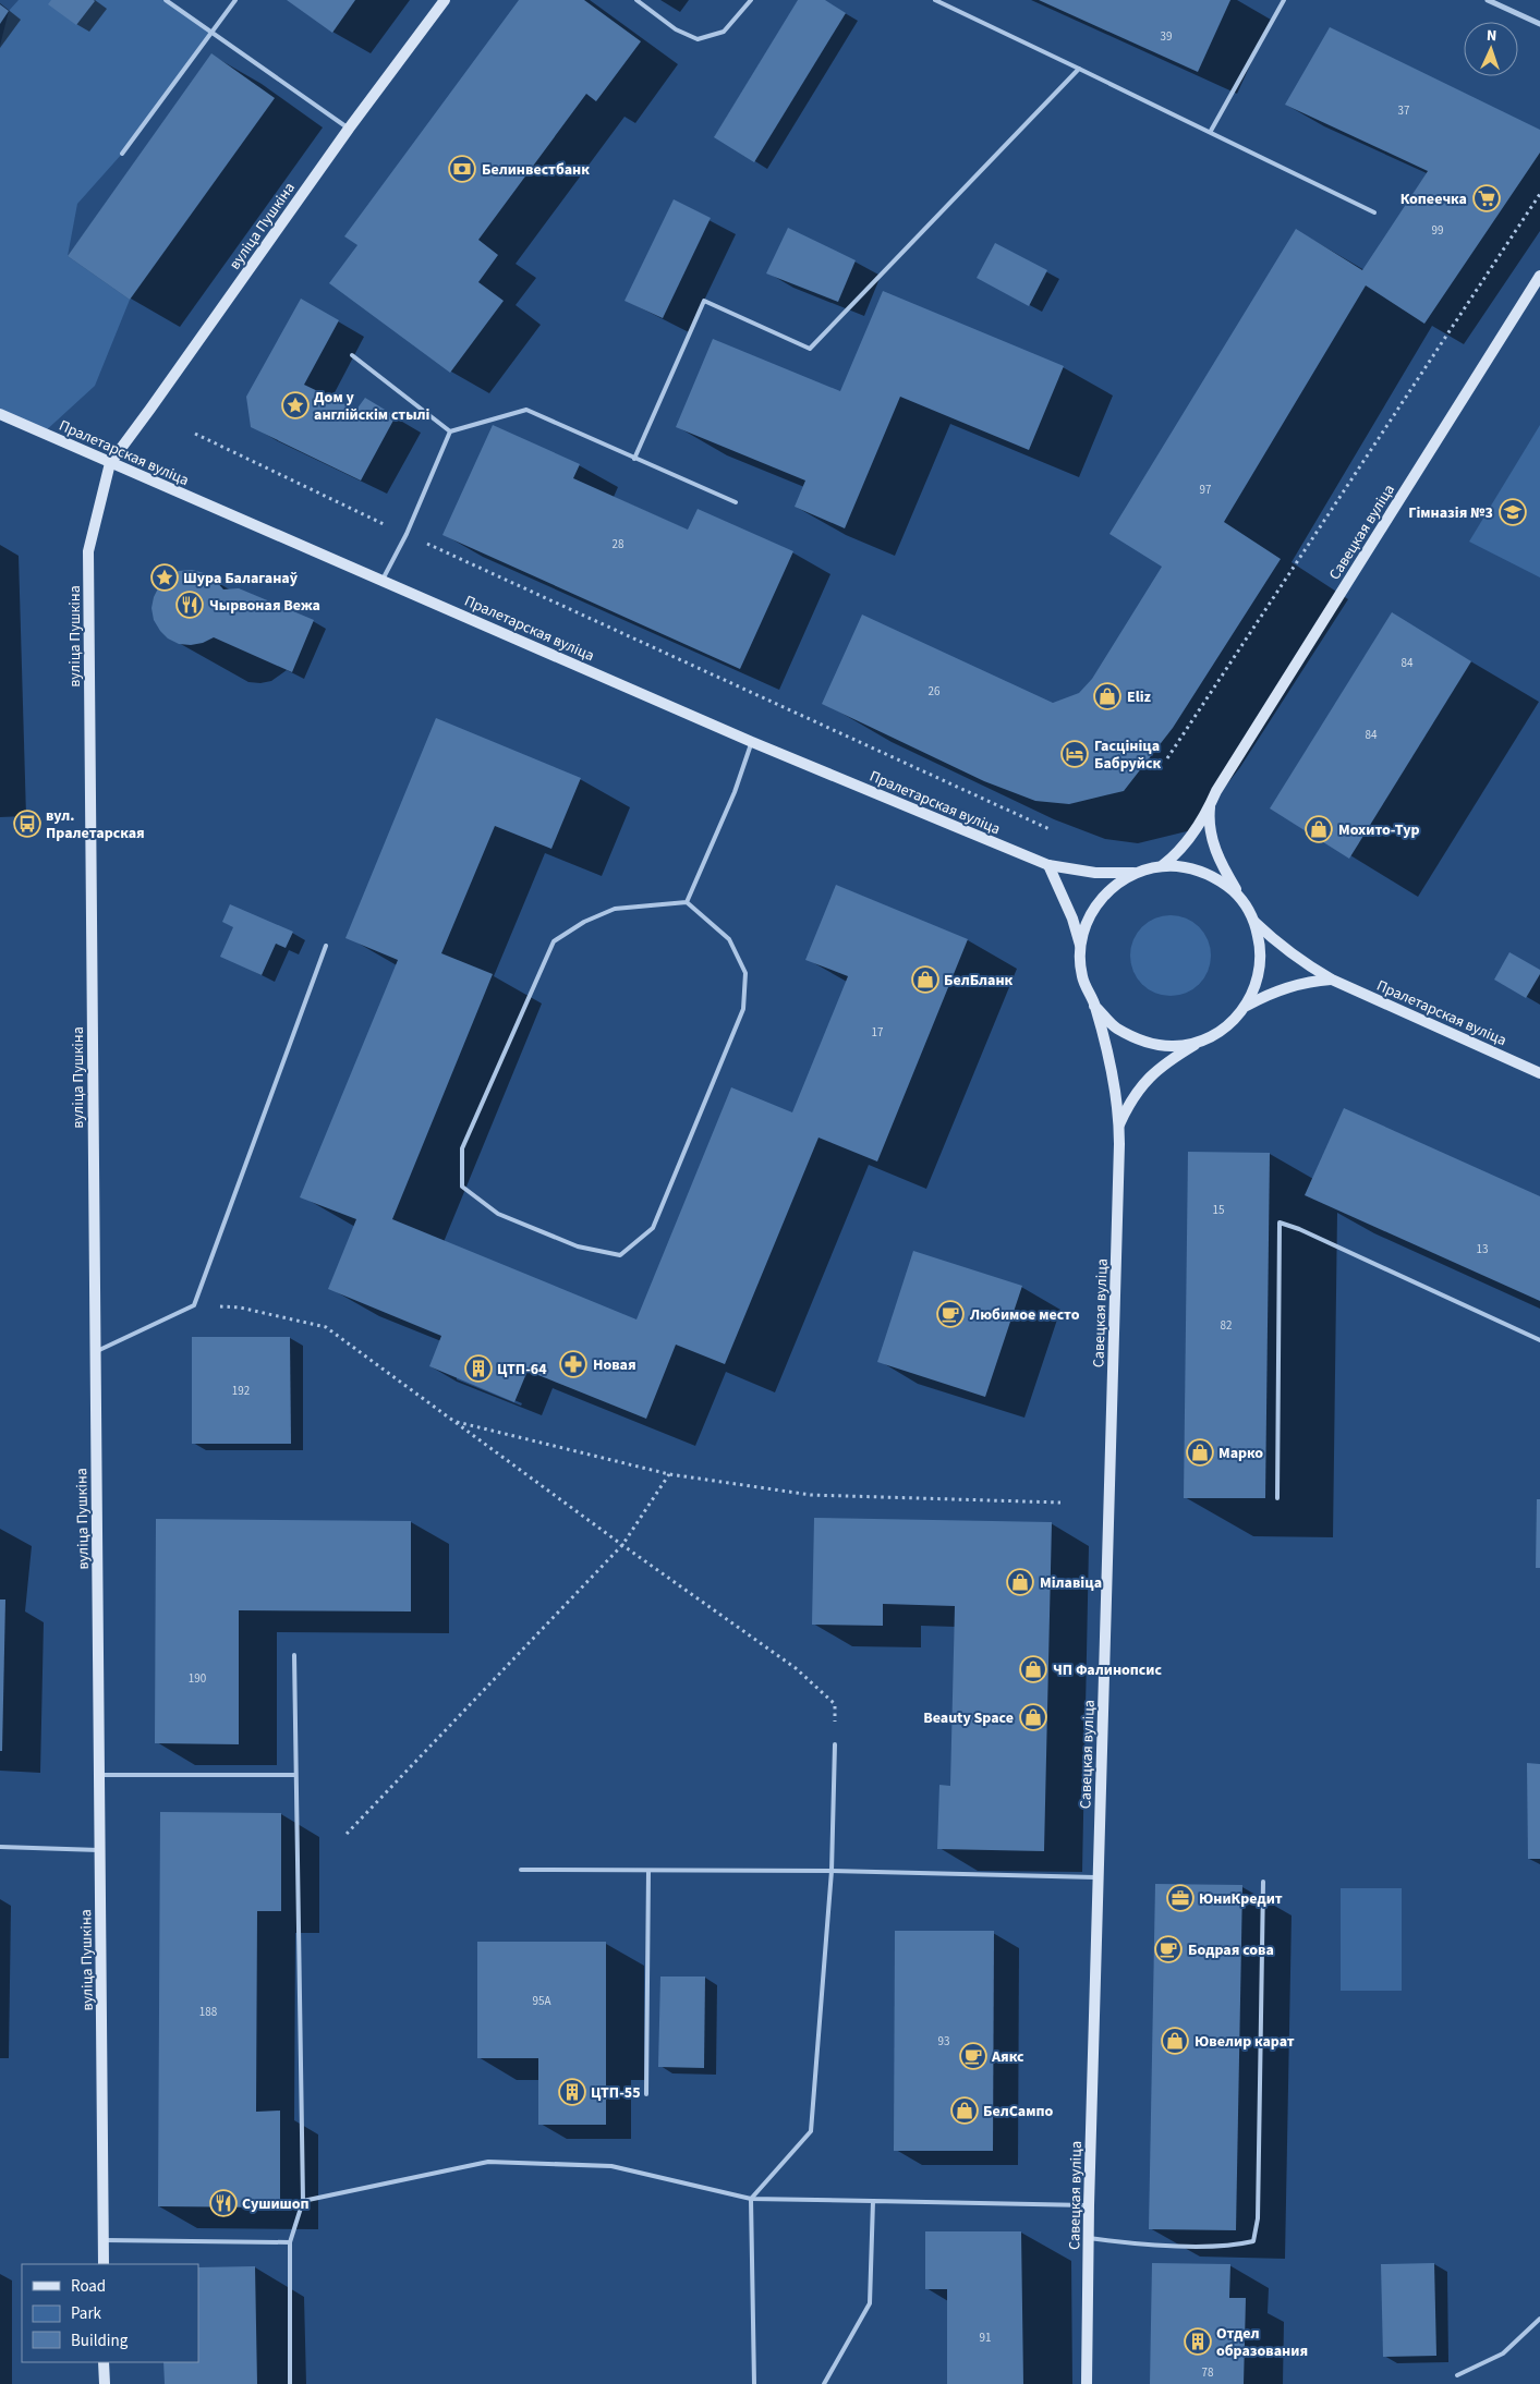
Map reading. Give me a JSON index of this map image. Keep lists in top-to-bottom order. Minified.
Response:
{"streets":{"street":["вуліца Пушкіна","Пралетарская вуліца","Савецкая вуліца"]},"crossings":[["вуліца Пушкіна","Пралетарская вуліца"],["Пралетарская вуліца","Савецкая вуліца"]],"places":{"bank":["Белинвестбанк"],"supermarket":["Копеечка"],"place":["Дом у англійскім стылі","Шура Балаганаў"],"school or university":["Гімназія №3"],"restaurant":["Чырвоная Вежа","Сушишоп"],"shop":["Eliz","Мохито-Тур","БелБланк","Марко","Мiлавiца","ЧП Фалинопсис","Beauty Space","Ювелир карат","БелСампо"],"hotel":["Гасцініца Бабруйск"],"bus stop":["вул. Пралетарская"],"cafe":["Любимое место","Бодрая сова","Аякс"],"pharmacy":["Новая"],"building":["ЦТП-64","ЦТП-55","Отдел образования"],"office":["ЮниКредит"]},"house_numbers":["39","37","99","97","28","84","26","84","17","15","13","82","192","190","95А","188","93","91","78"],"legend":["Road","Park","Building"],"north":"top"}
